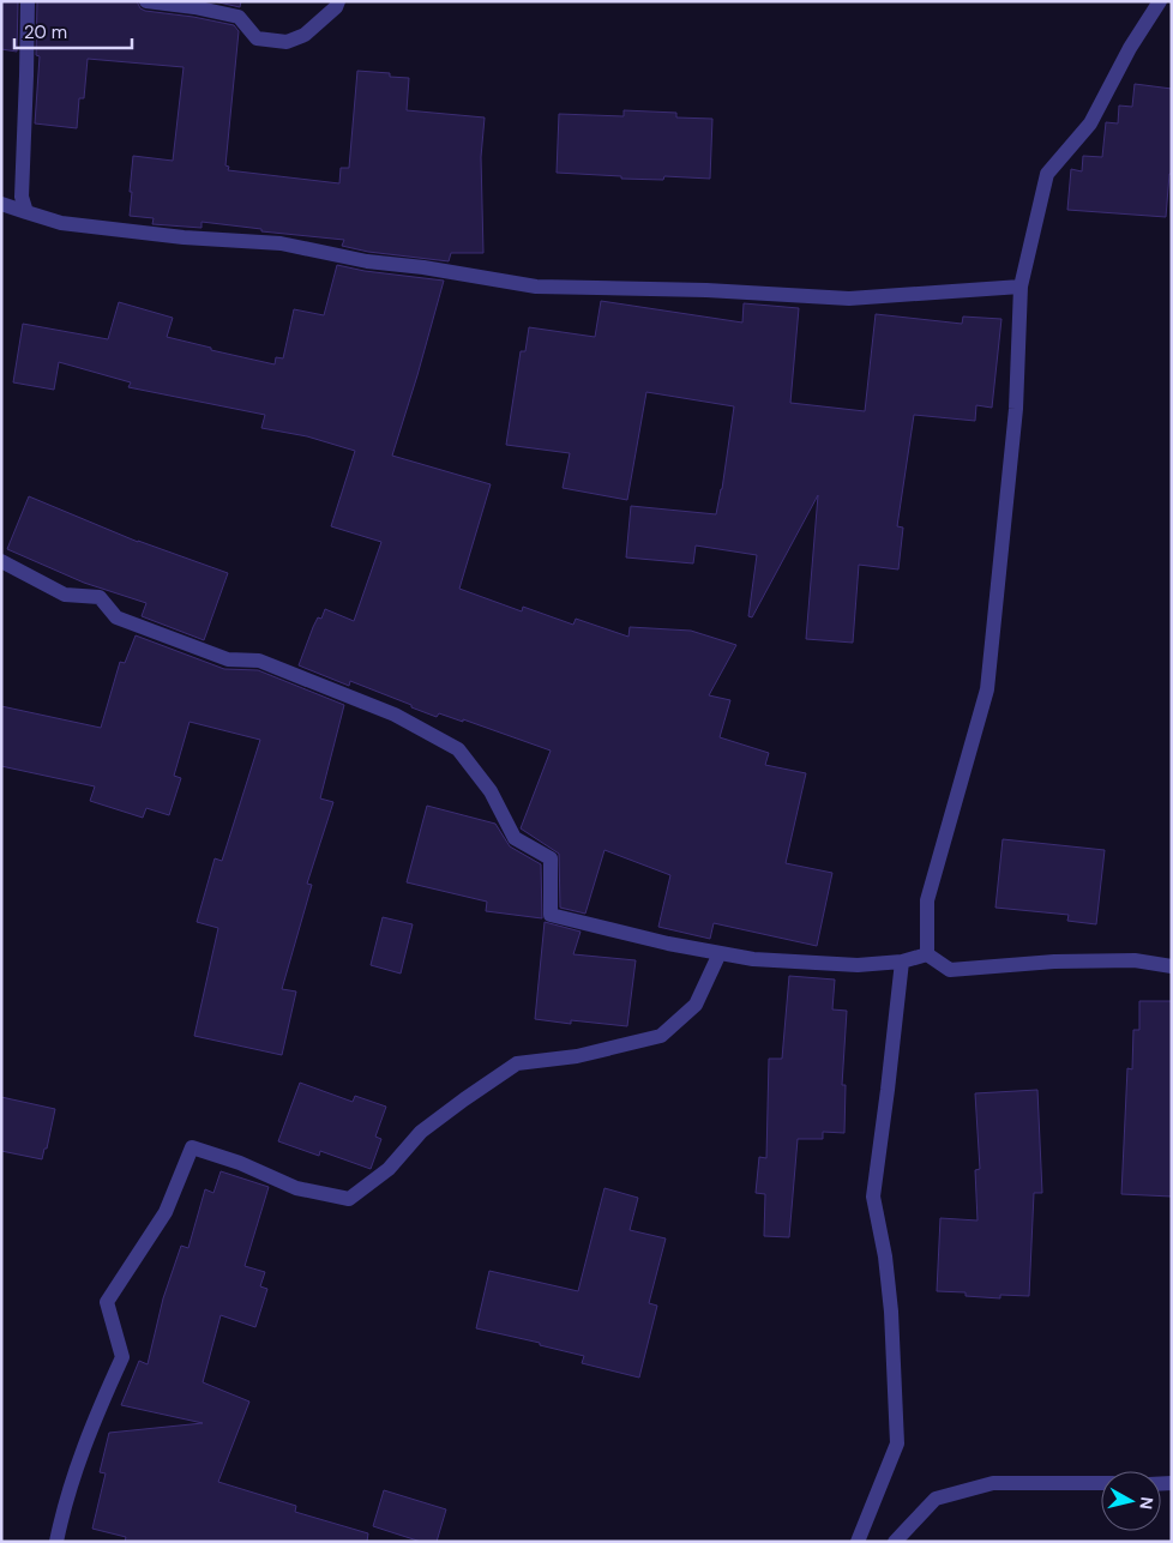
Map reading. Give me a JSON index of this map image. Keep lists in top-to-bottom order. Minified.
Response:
{"scale_bar":"20 m","north":"right"}
